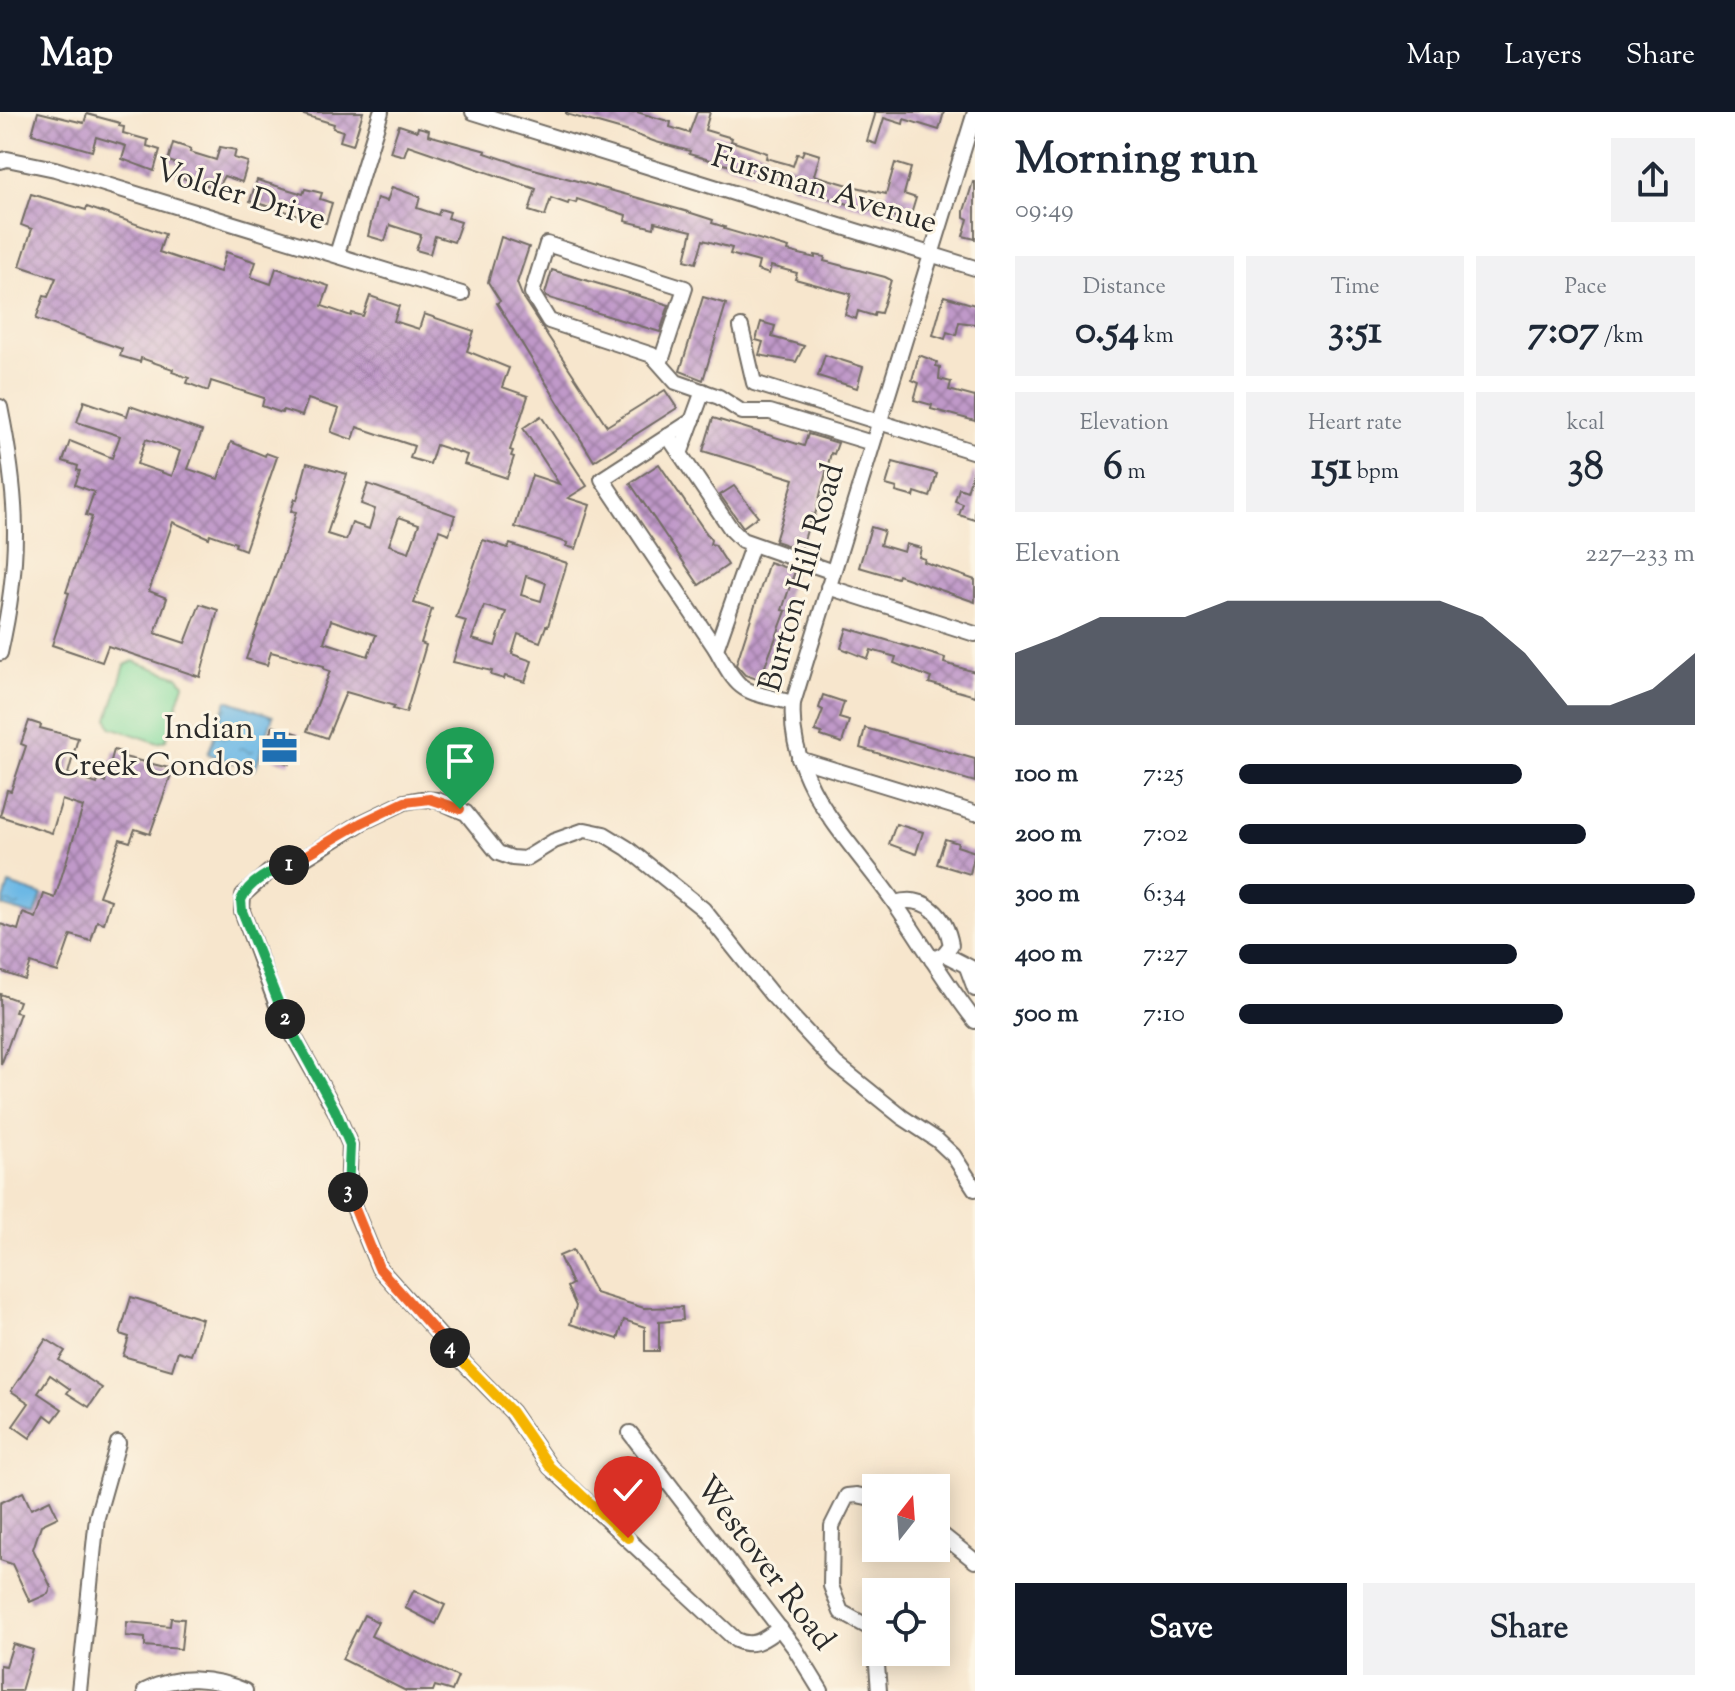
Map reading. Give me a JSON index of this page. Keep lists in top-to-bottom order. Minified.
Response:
{"streets":{"street":["Fursman Avenue","Volder Drive","Burton Hill Road","Westover Road"]},"crossings":[["Fursman Avenue","Burton Hill Road"]],"places":{"office":["Indian Creek Condos"]},"north":"top","page":{"header":"Map","nav":["Map","Layers","Share"],"heading":["Morning run","09:49"],"stats":[["Distance","0.54 km"],["Time","3:51"],["Pace","7:07 /km"],["Elevation","6 m"],["Heart rate","151 bpm"],["kcal","38"]],"chart":["Elevation","227–233 m"],"list":[{"name":"100 m","note":"7:25"},{"name":"200 m","note":"7:02"},{"name":"300 m","note":"6:34"},{"name":"400 m","note":"7:27"},{"name":"500 m","note":"7:10"}],"pins":["1","2","3","4"],"buttons":["Save","Share"]}}
